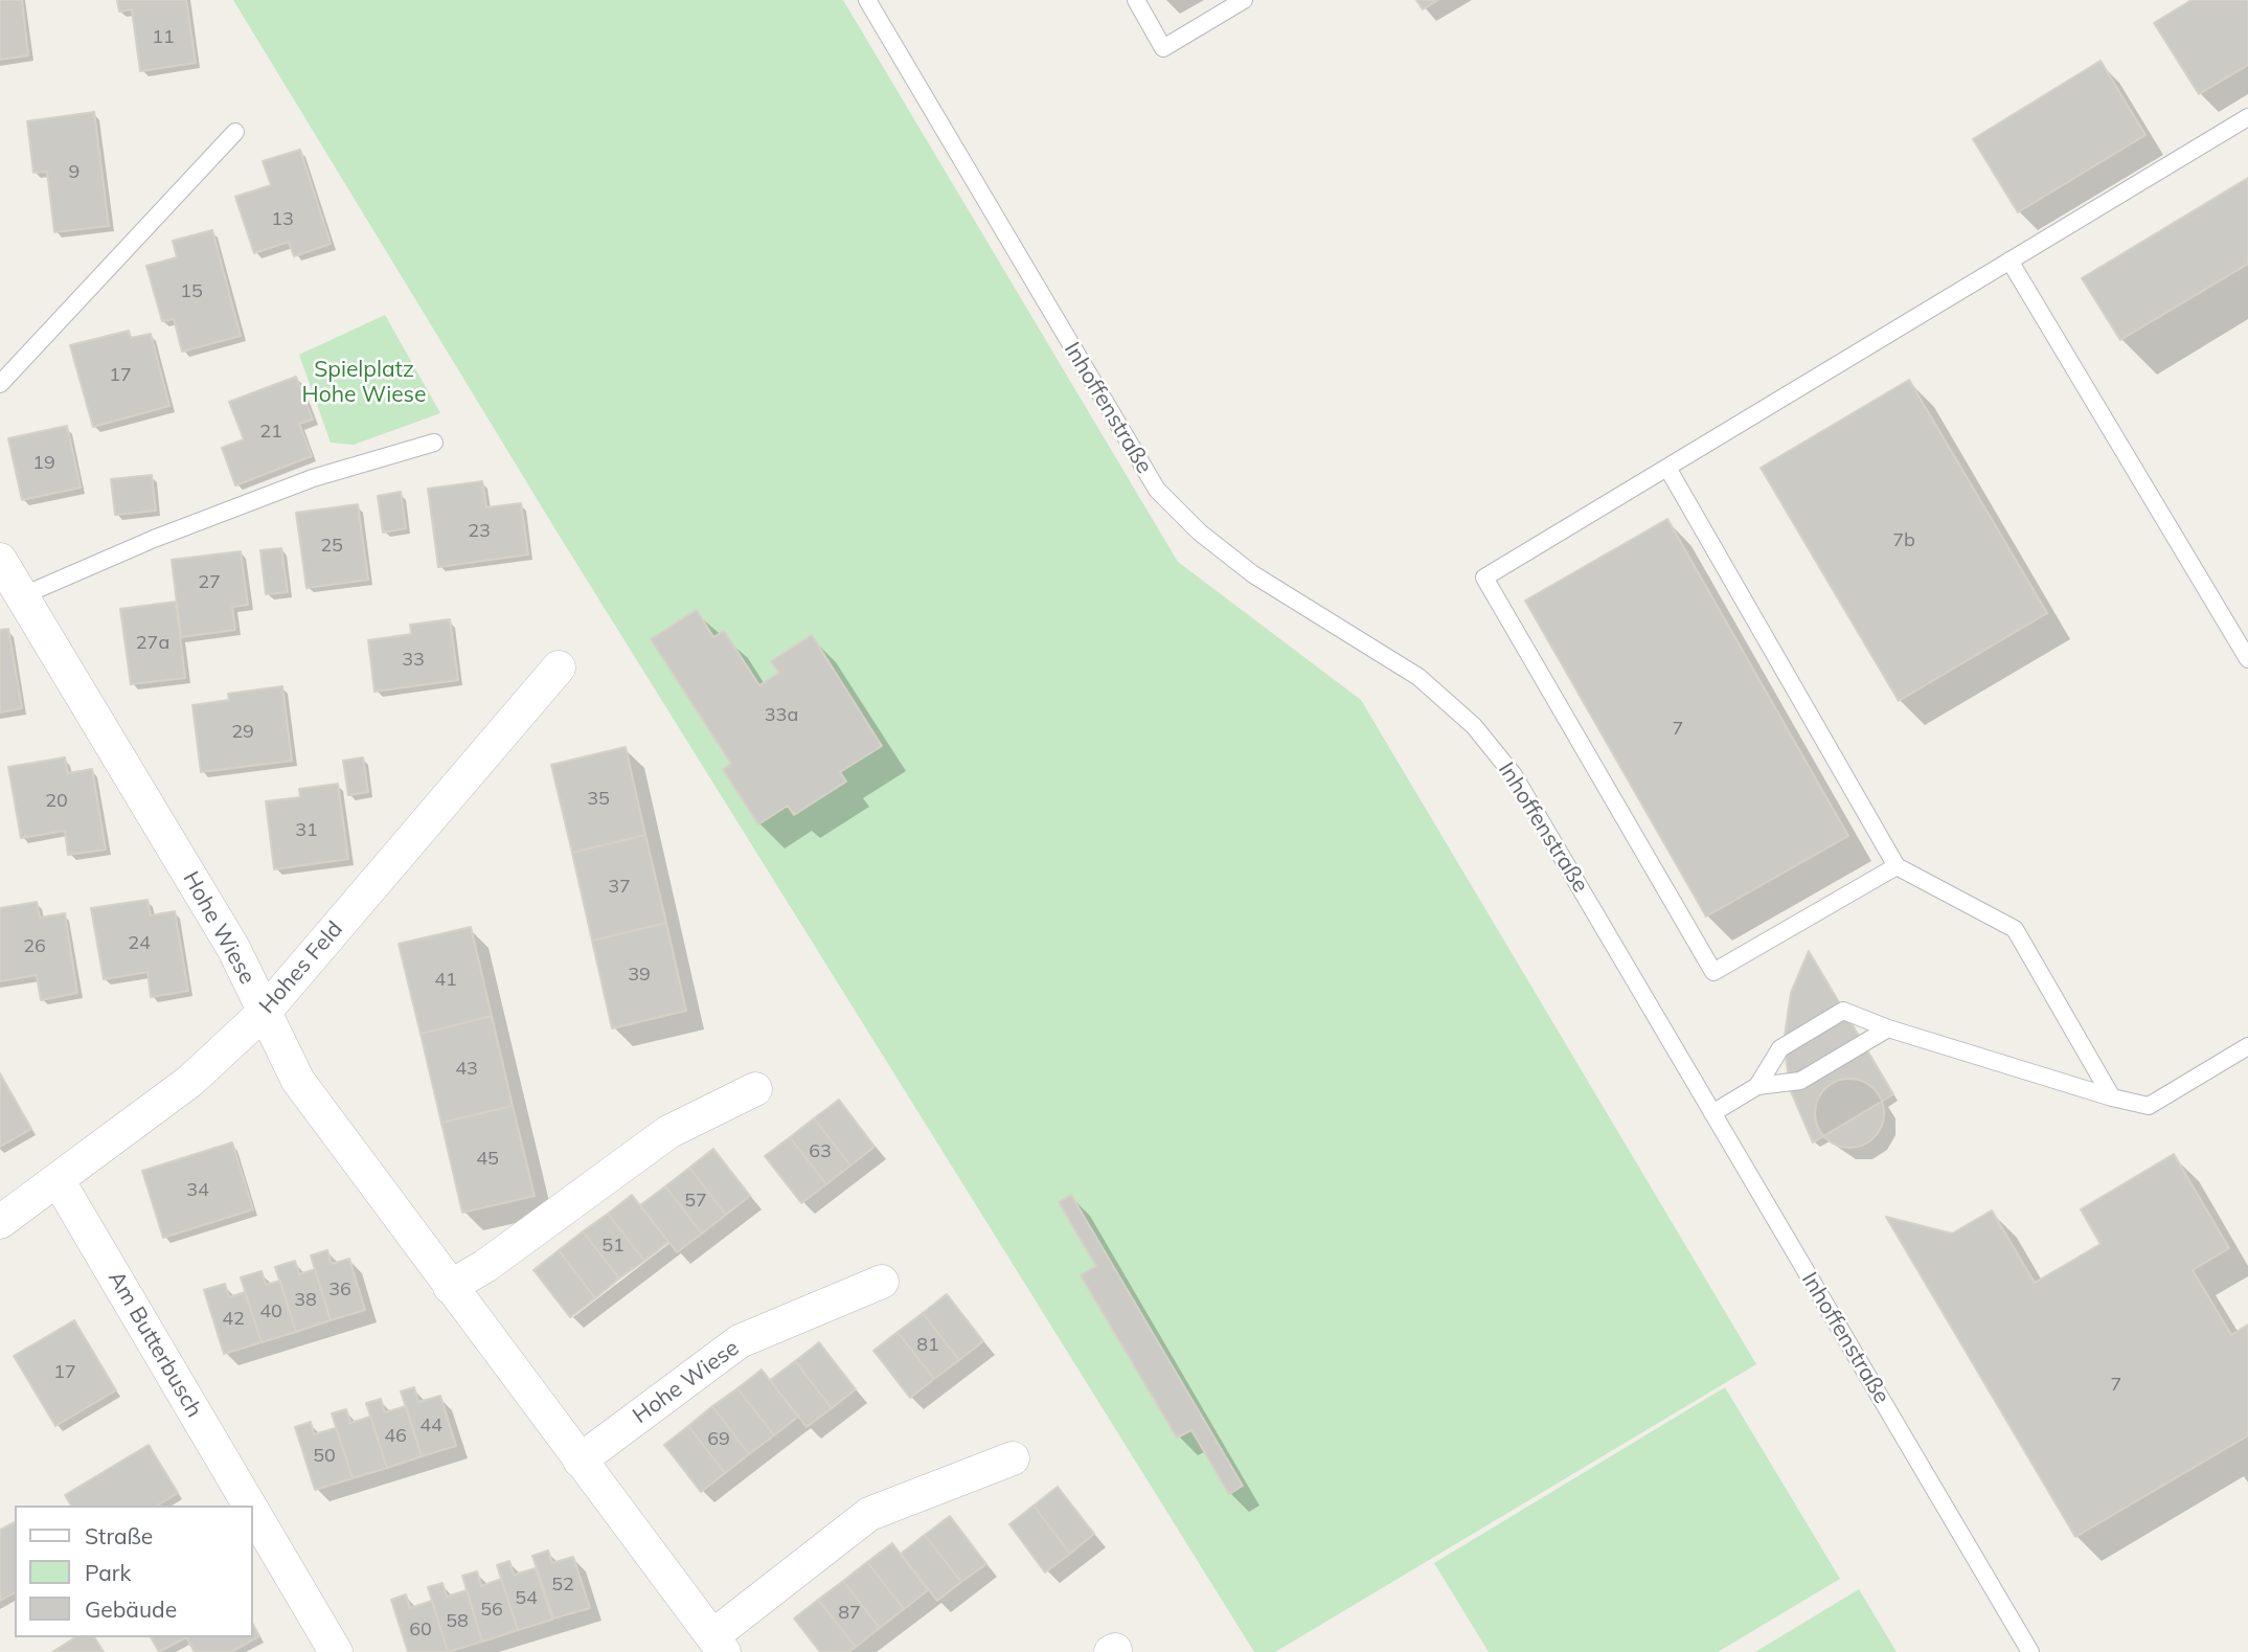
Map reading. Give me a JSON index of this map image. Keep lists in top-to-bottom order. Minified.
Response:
{"streets":{"street":["Hohe Wiese","Hohes Feld","Am Butterbusch"],"lane":["Inhoffenstraße"]},"crossings":[["Hohe Wiese","Hohes Feld"],["Hohes Feld","Am Butterbusch"]],"parks":["Spielplatz Hohe Wiese"],"house_numbers":["11","9","13","15","17","21","19","23","7b","25","27","27a","33","33a","7","29","35","20","31","37","24","26","39","41","43","63","45","34","57","51","36","38","40","42","81","17","7","44","46","69","50","52","54","56","87","58","60"],"legend":["Straße","Park","Gebäude"]}
